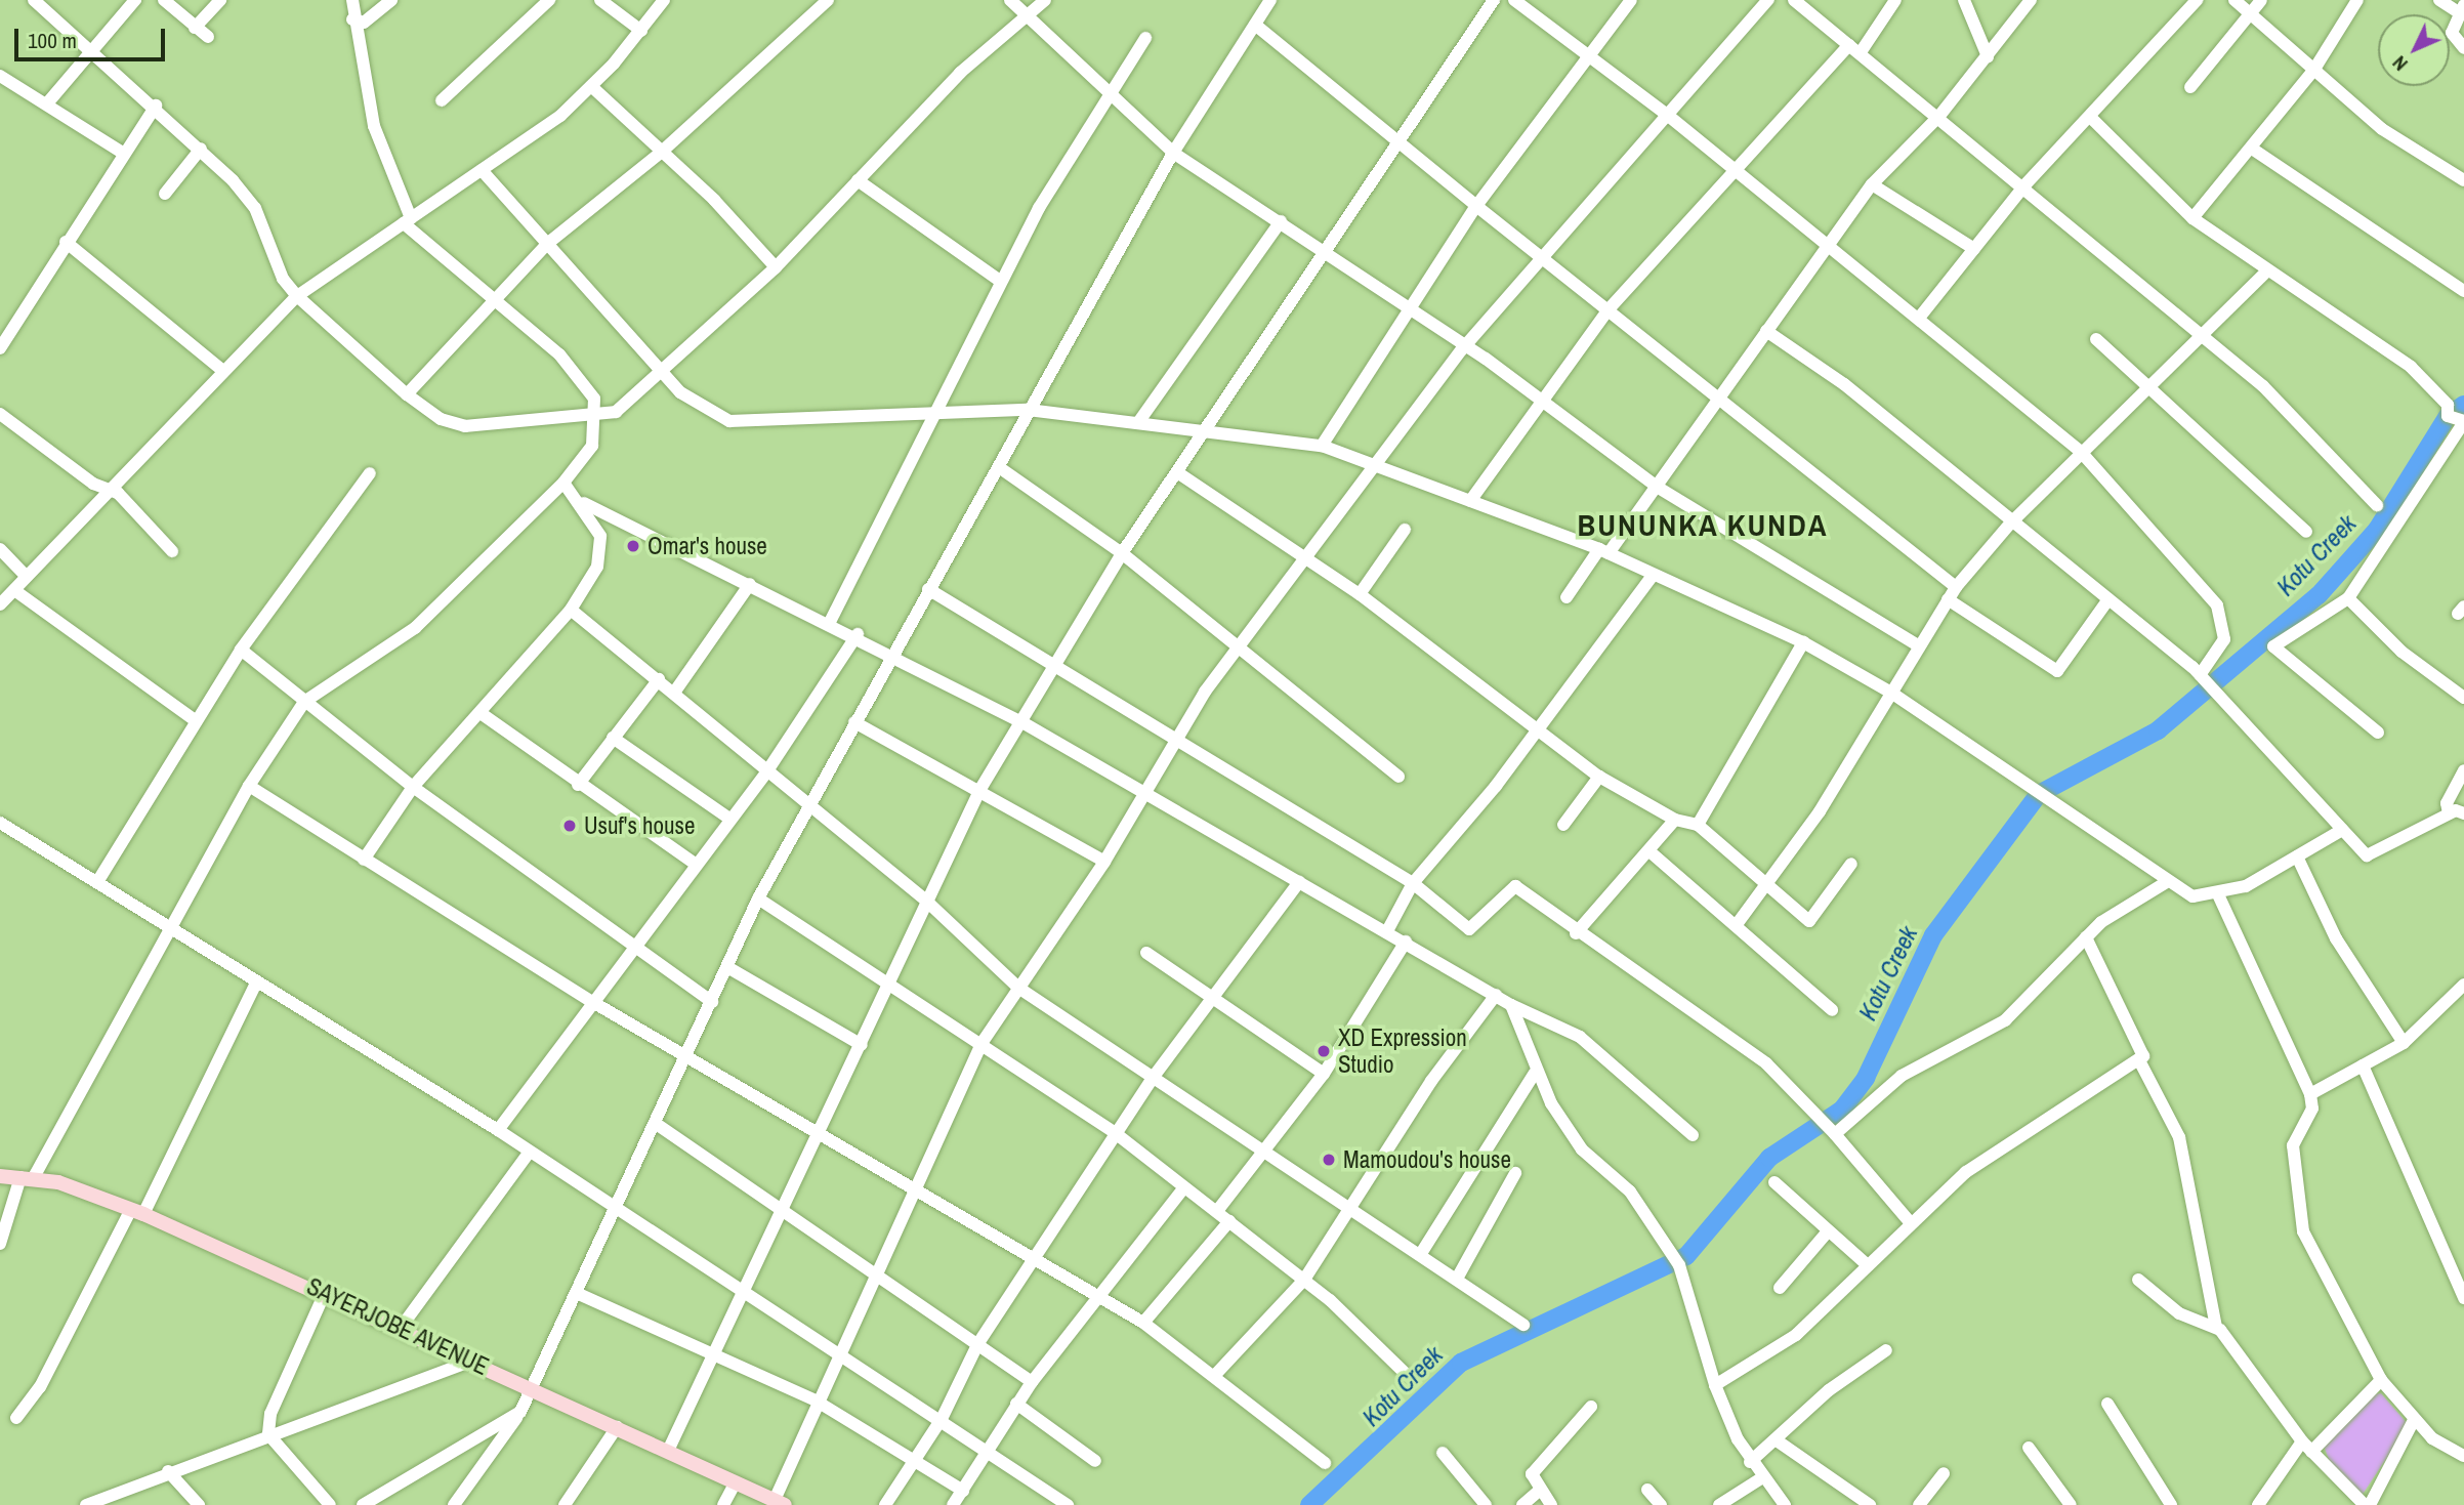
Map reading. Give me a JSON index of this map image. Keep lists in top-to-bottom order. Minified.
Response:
{"streets":{"main road":["SAYERJOBE AVENUE"]},"districts":["BUNUNKA KUNDA"],"water":["Kotu Creek"],"places":["Omar's house","Usuf's house","XD Expression Studio","Mamoudou's house"],"scale_bar":"100 m","north":"bottom left"}
